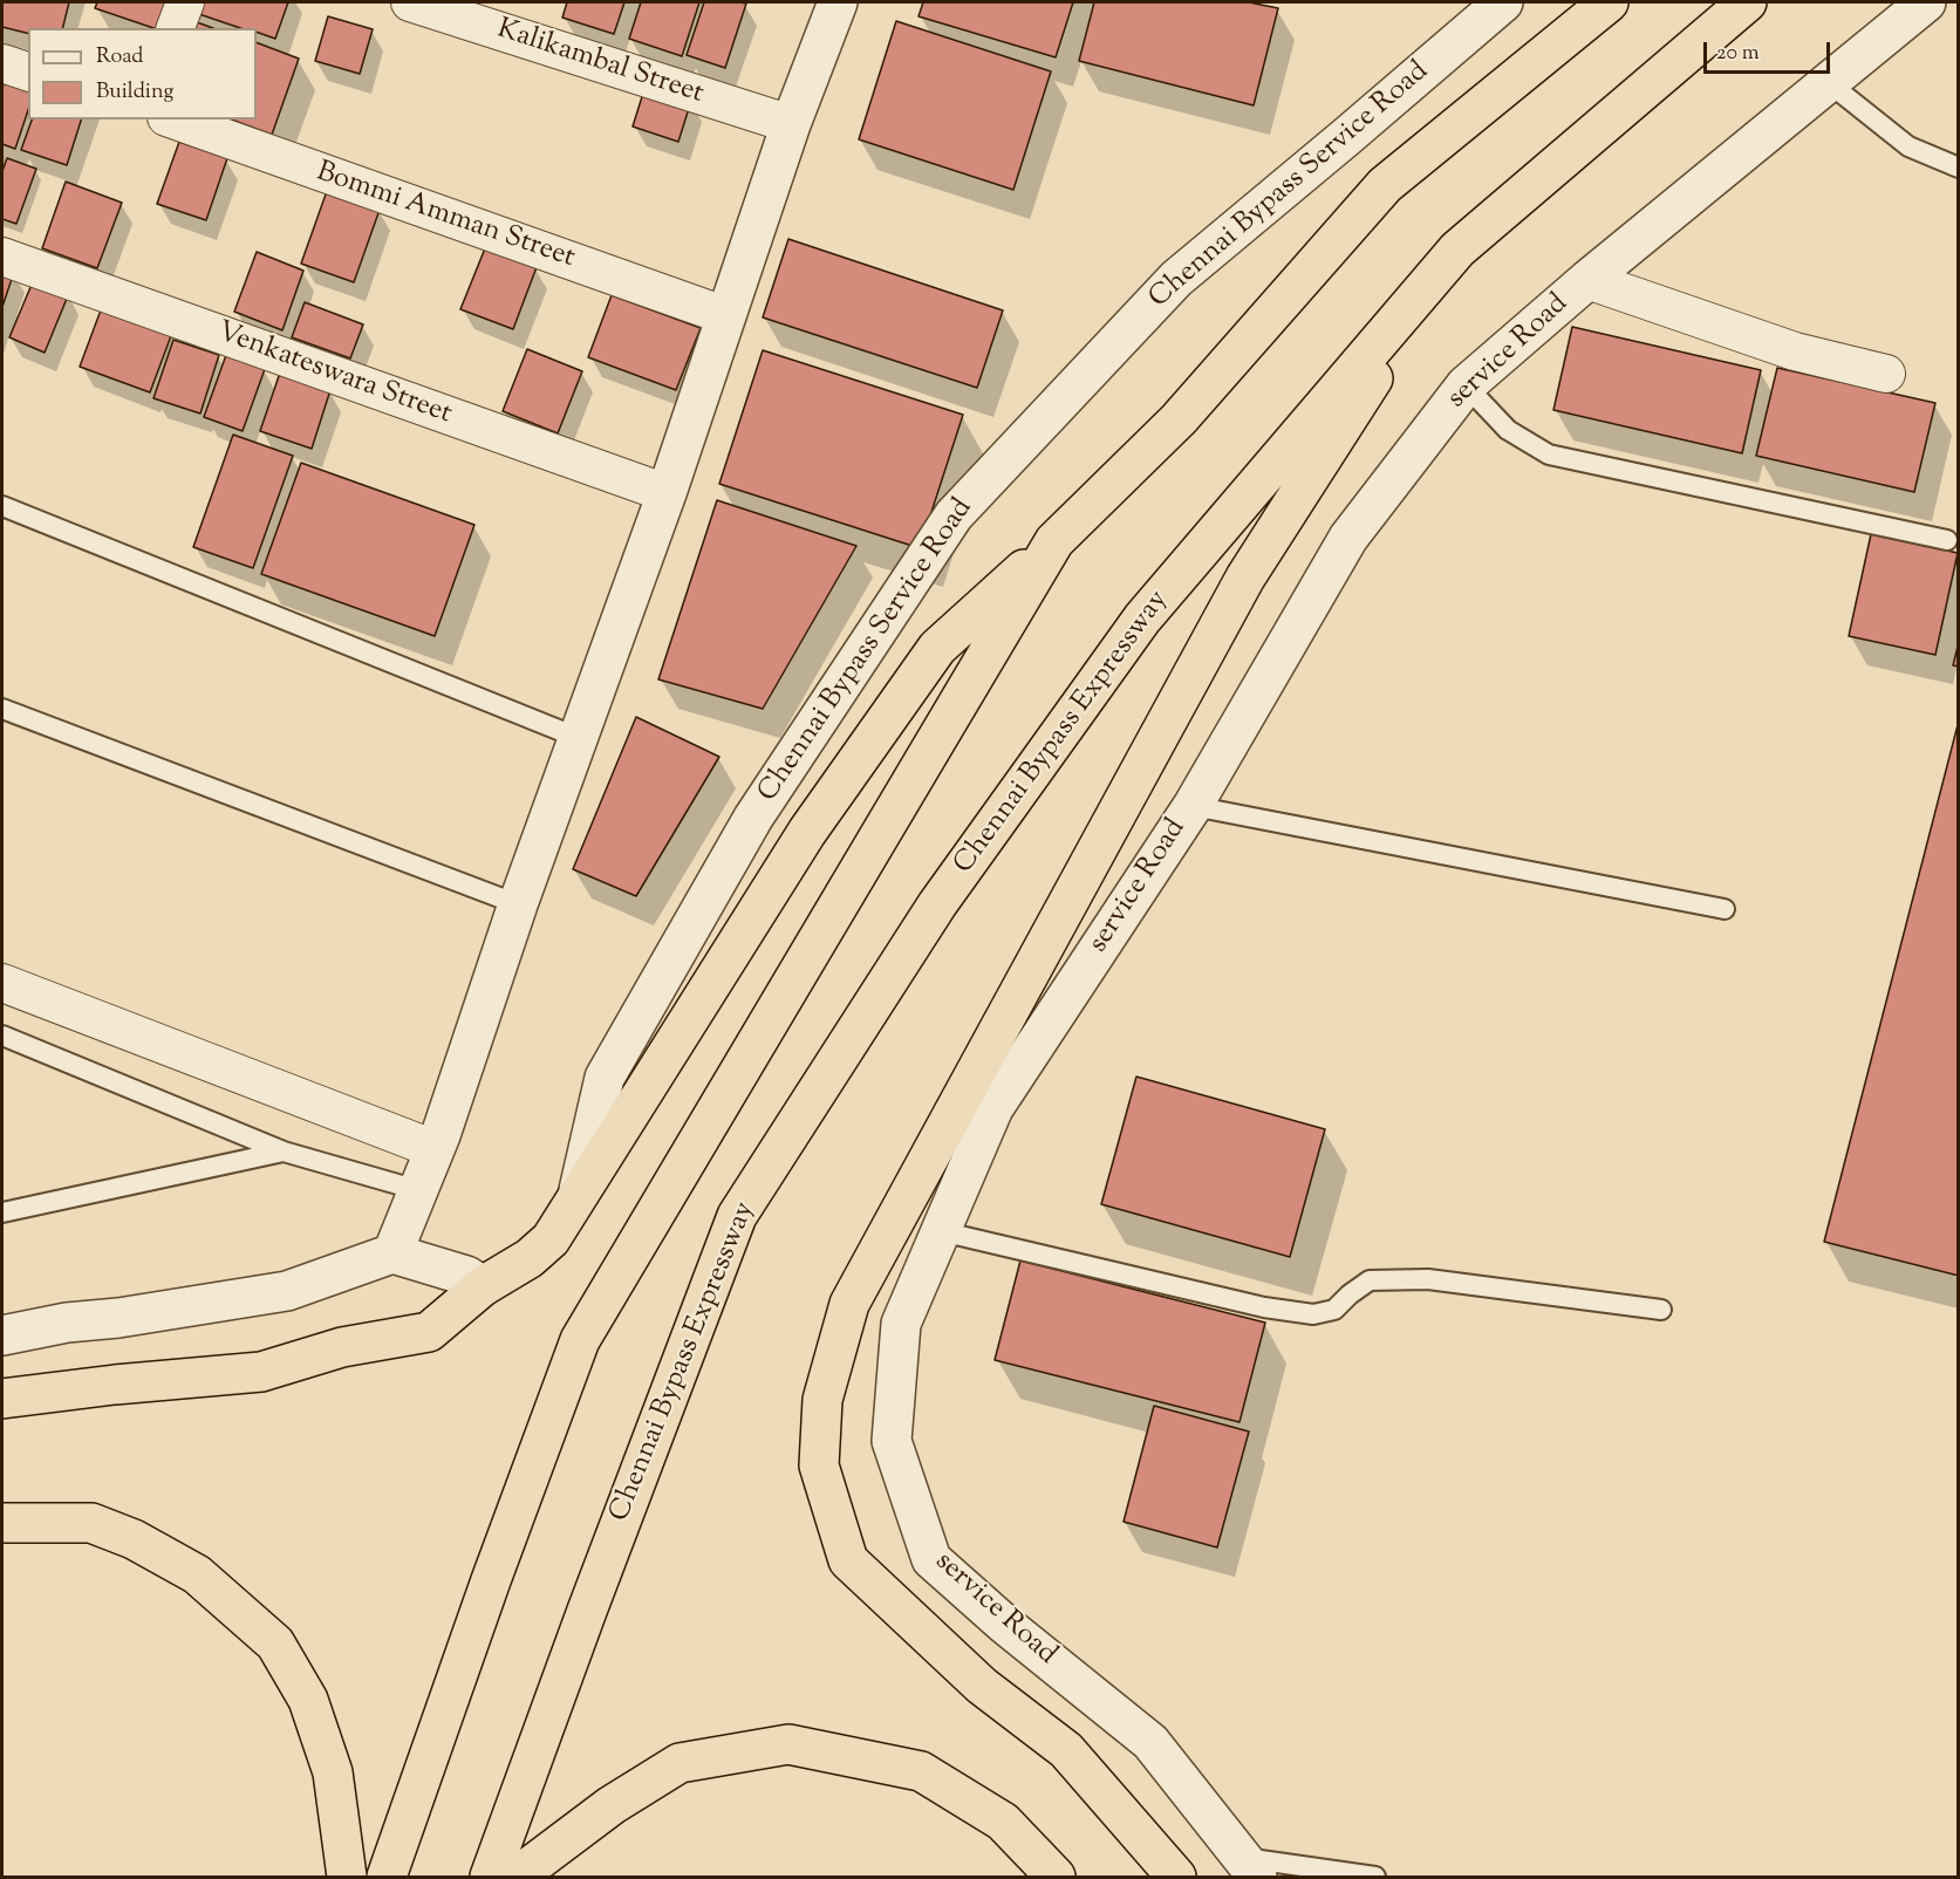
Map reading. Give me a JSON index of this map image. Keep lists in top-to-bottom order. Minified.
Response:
{"streets":{"highway":["Chennai Bypass Expressway"],"street":["Kalikambal Street","Chennai Bypass Service Road","Bommi Amman Street","service Road","Venkateswara Street"]},"legend":["Road","Building"],"scale_bar":"20 m"}
